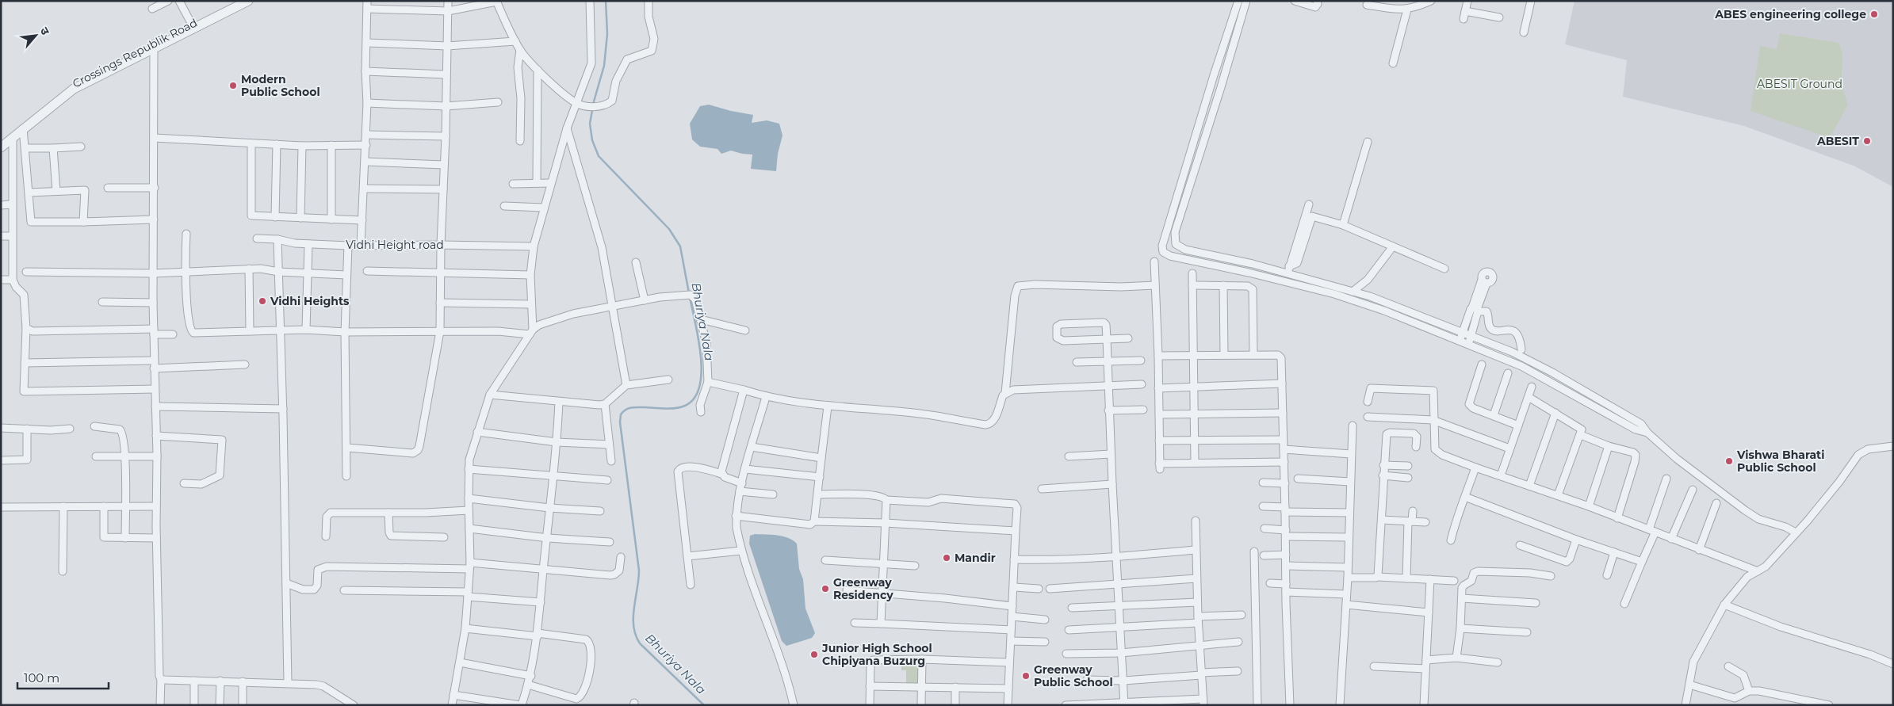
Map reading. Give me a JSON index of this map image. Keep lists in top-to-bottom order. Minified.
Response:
{"streets":{"street":["Crossings Republik Road","Vidhi Height road"]},"water":["Bhuriya Nala"],"parks":["ABESIT Ground"],"places":["ABES engineering college","Modern Public School","ABESIT","Vidhi Heights","Vishwa Bharati Public School","Mandir","Greenway Residency","Junior High School Chipiyana Buzurg","Greenway Public School"],"scale_bar":"100 m","north":"top right"}
